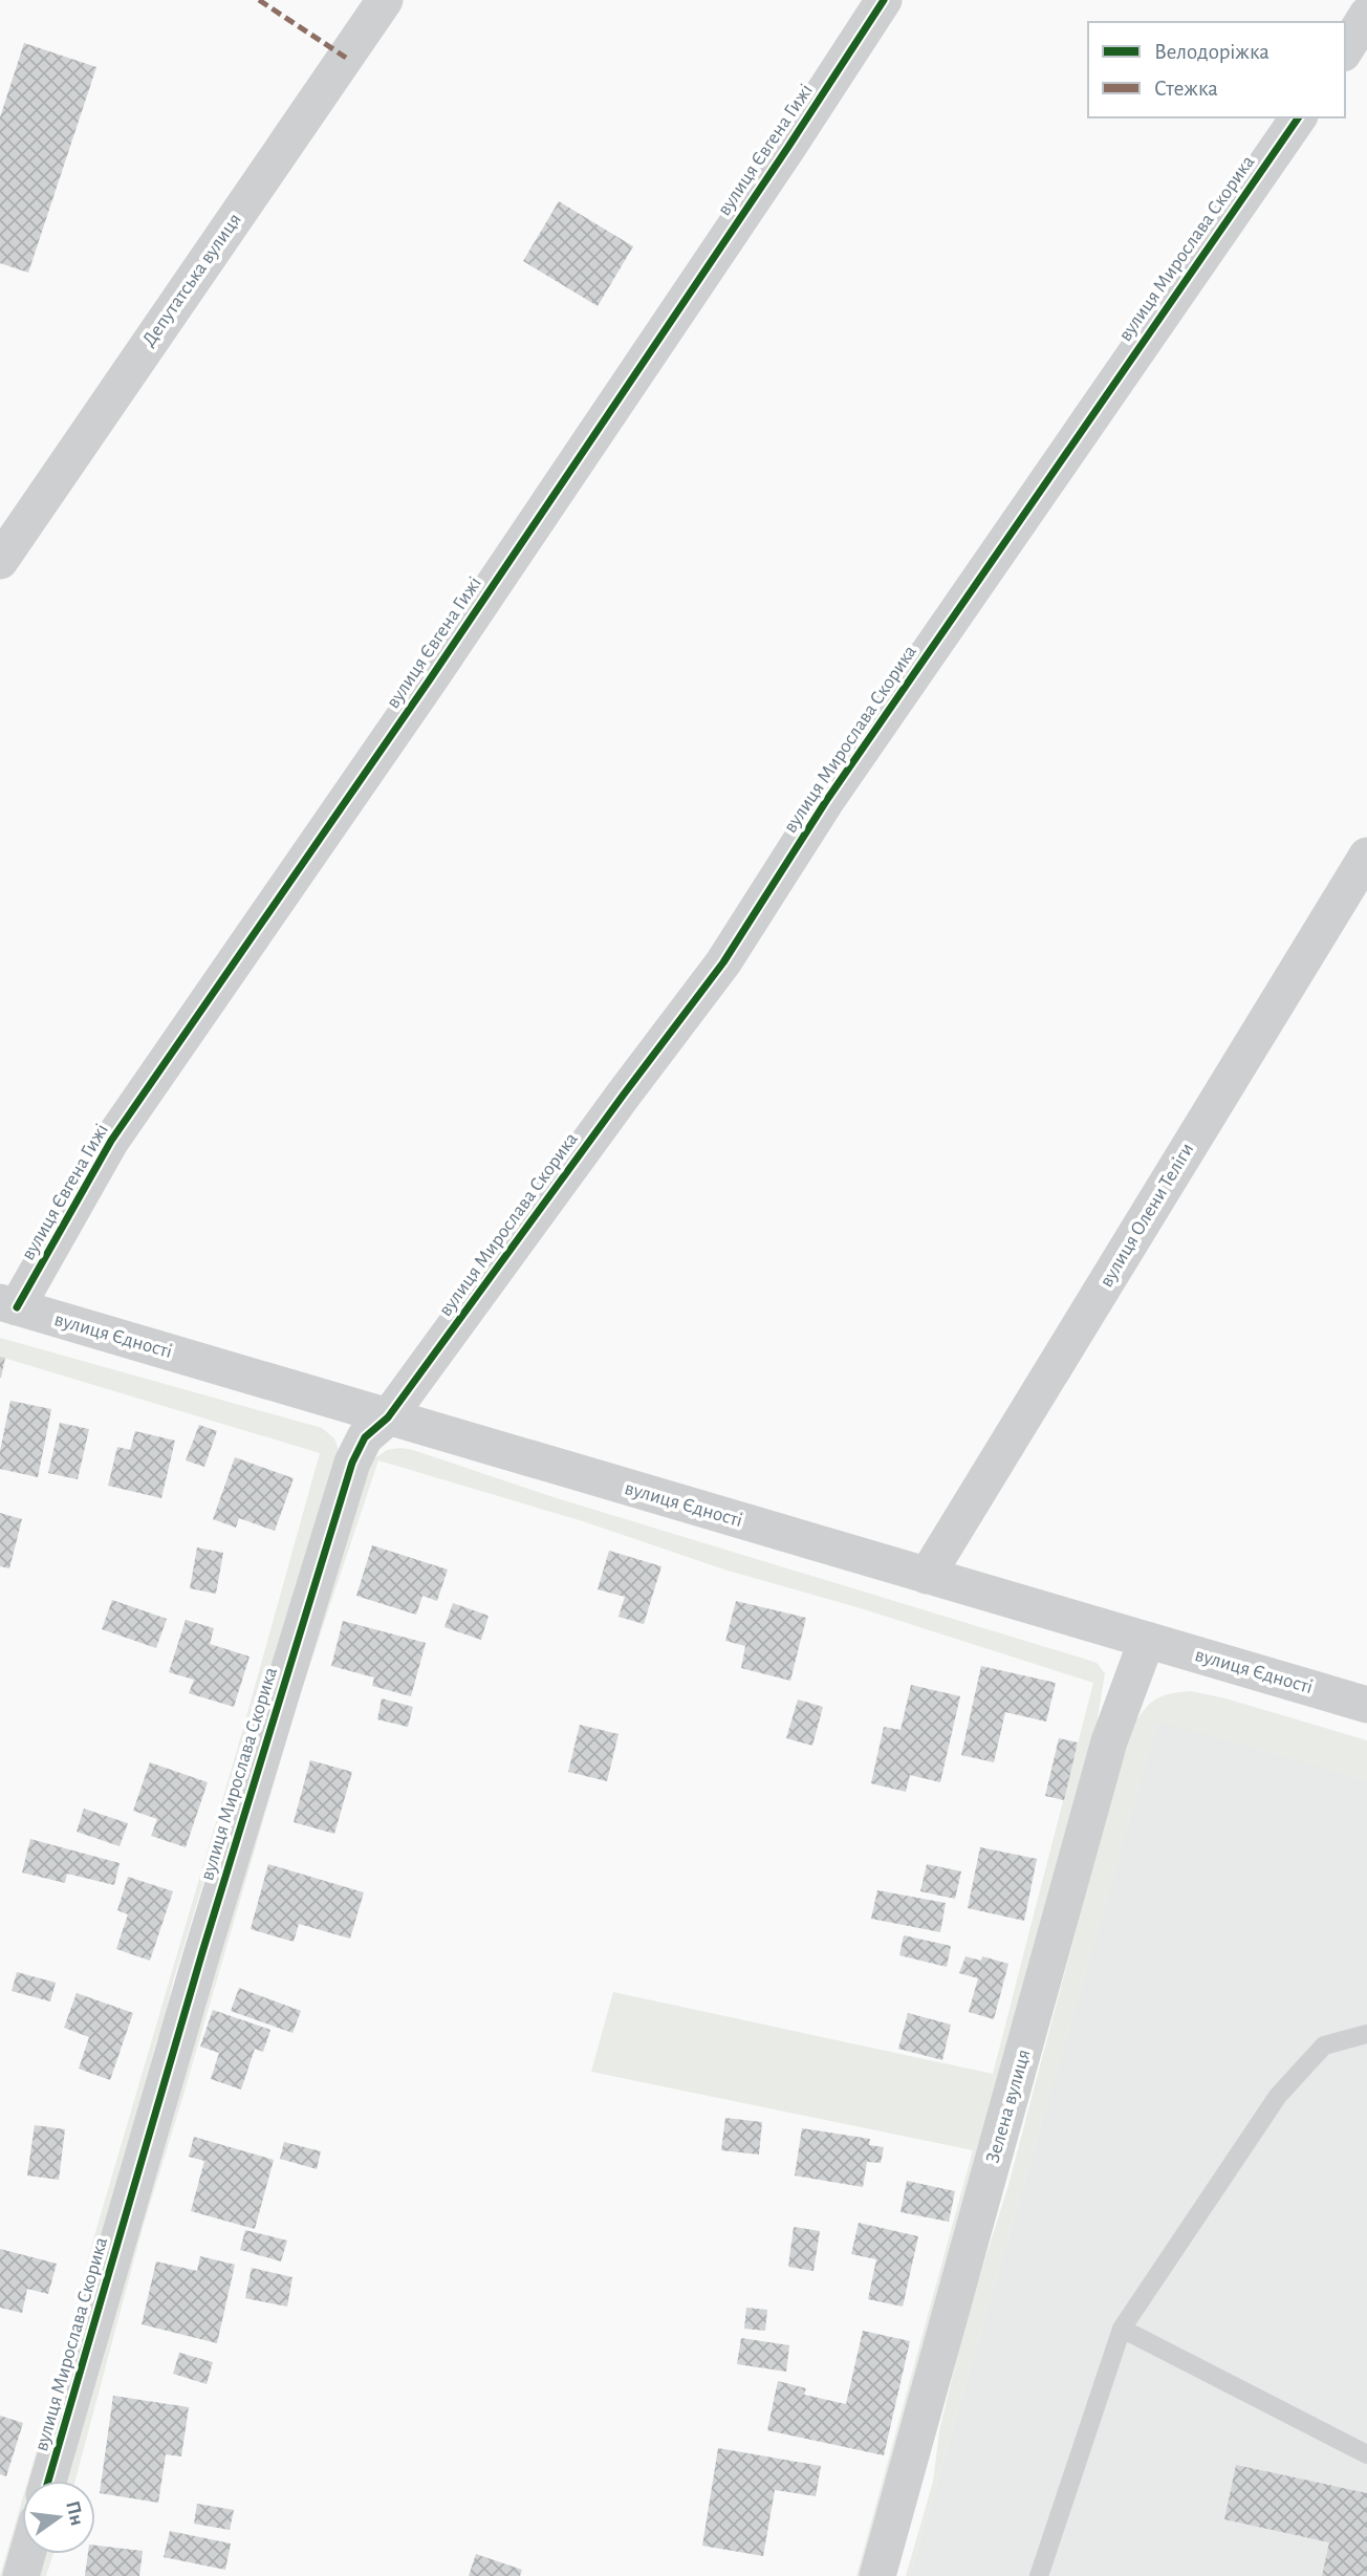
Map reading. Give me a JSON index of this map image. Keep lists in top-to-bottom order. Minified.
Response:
{"streets":{"street":["вулиця Євгена Гижі","вулиця Мирослава Скорика","Депутатська вулиця","вулиця Олени Теліги","вулиця Єдності","Зелена вулиця"]},"crossings":[["вулиця Євгена Гижі","вулиця Єдності"],["вулиця Мирослава Скорика","вулиця Єдності"],["вулиця Олени Теліги","вулиця Єдності"],["вулиця Єдності","Зелена вулиця"]],"legend":["Велодоріжка","Стежка"],"north":"right"}
